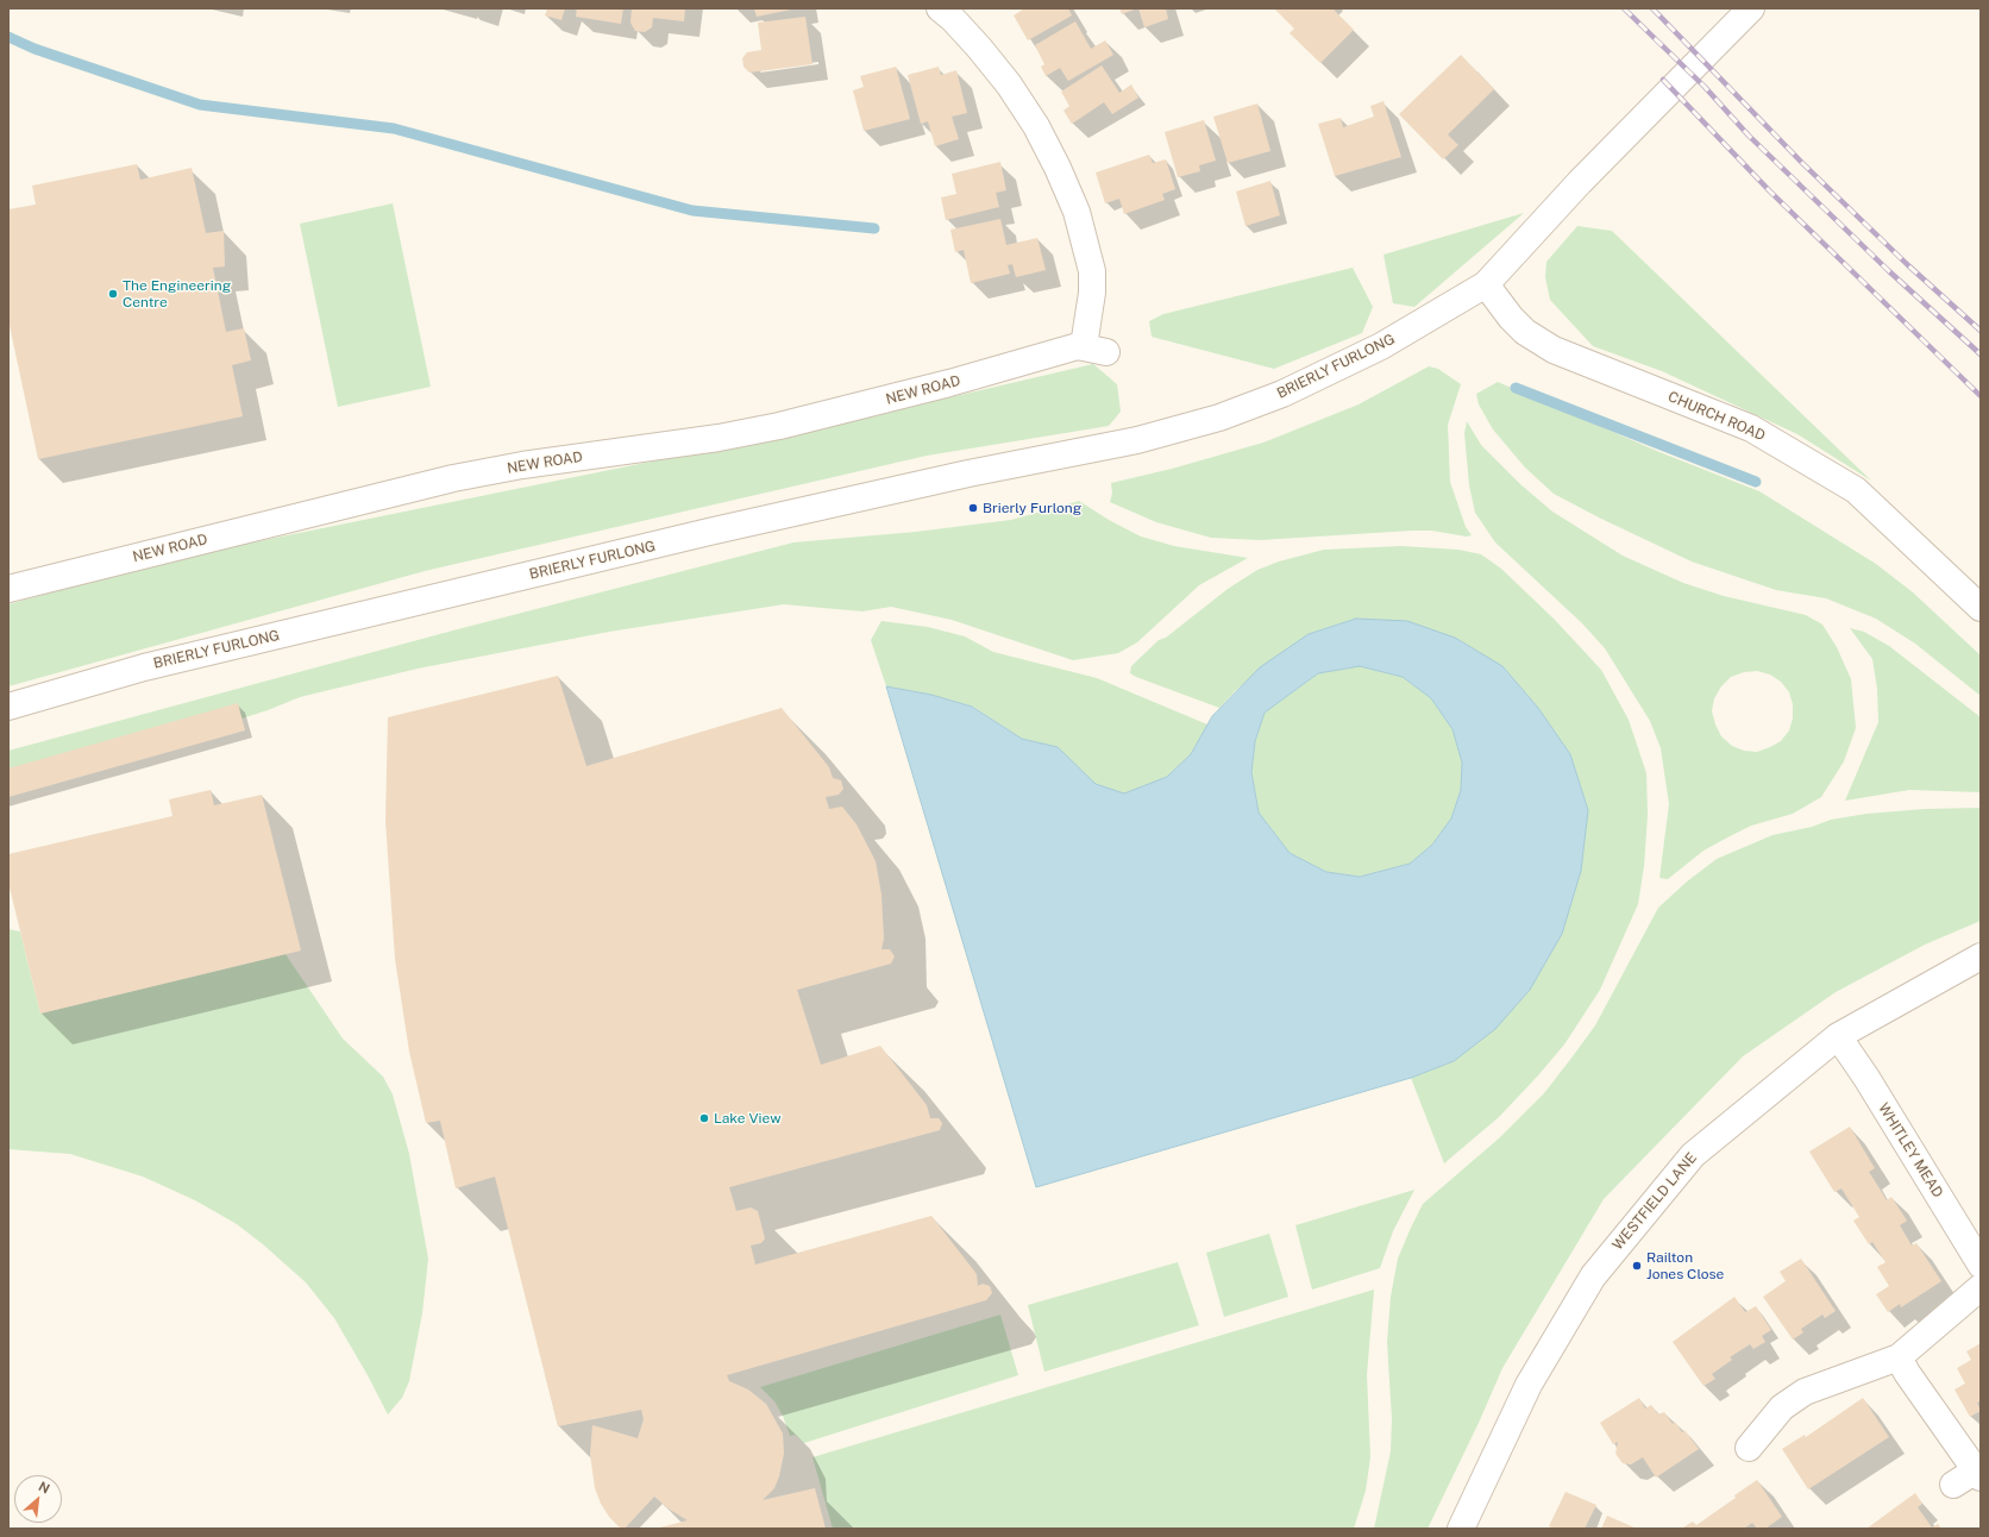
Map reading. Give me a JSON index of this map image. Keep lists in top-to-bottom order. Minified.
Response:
{"streets":{"street":["BRIERLY FURLONG","NEW ROAD","CHURCH ROAD","WHITLEY MEAD","WESTFIELD LANE"]},"crossings":[["BRIERLY FURLONG","CHURCH ROAD"],["WHITLEY MEAD","WESTFIELD LANE"]],"places":["The Engineering Centre","Brierly Furlong","Lake View","Railton Jones Close"],"north":"top right"}
